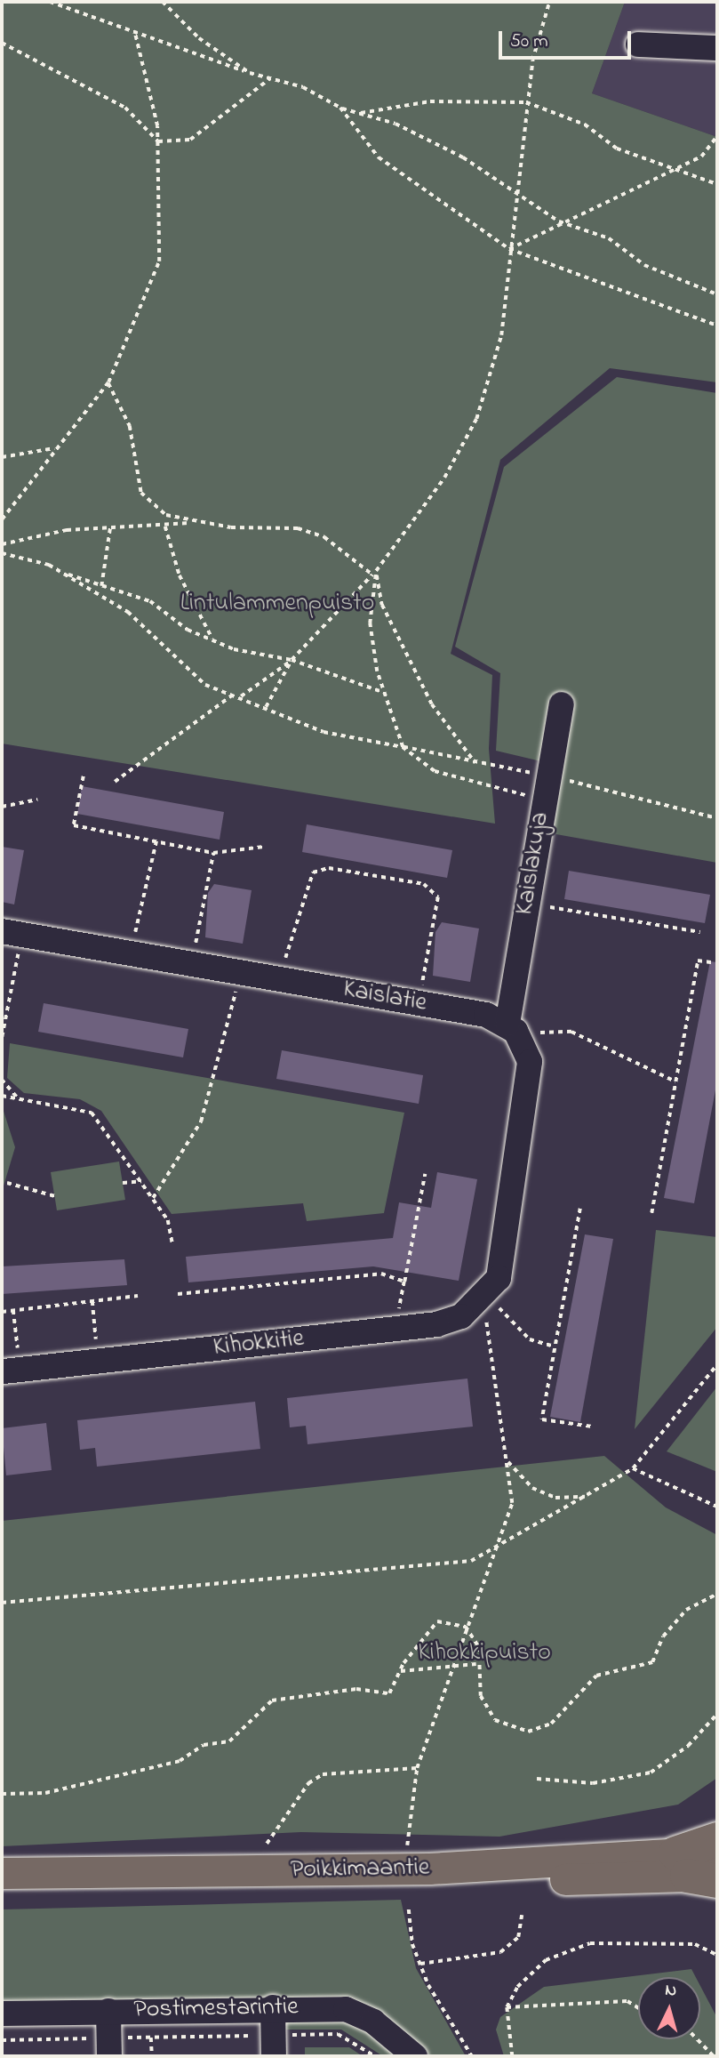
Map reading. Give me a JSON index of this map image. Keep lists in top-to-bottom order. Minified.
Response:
{"streets":{"main road":["Poikkimaantie"],"street":["Kaislakuja","Kaislatie","Kihokkitie","Postimestarintie"]},"crossings":[["Kaislakuja","Kaislatie"],["Kaislakuja","Kihokkitie"],["Kaislatie","Kihokkitie"]],"parks":["Lintulammenpuisto","Kihokkipuisto"],"scale_bar":"50 m","north":"top"}
